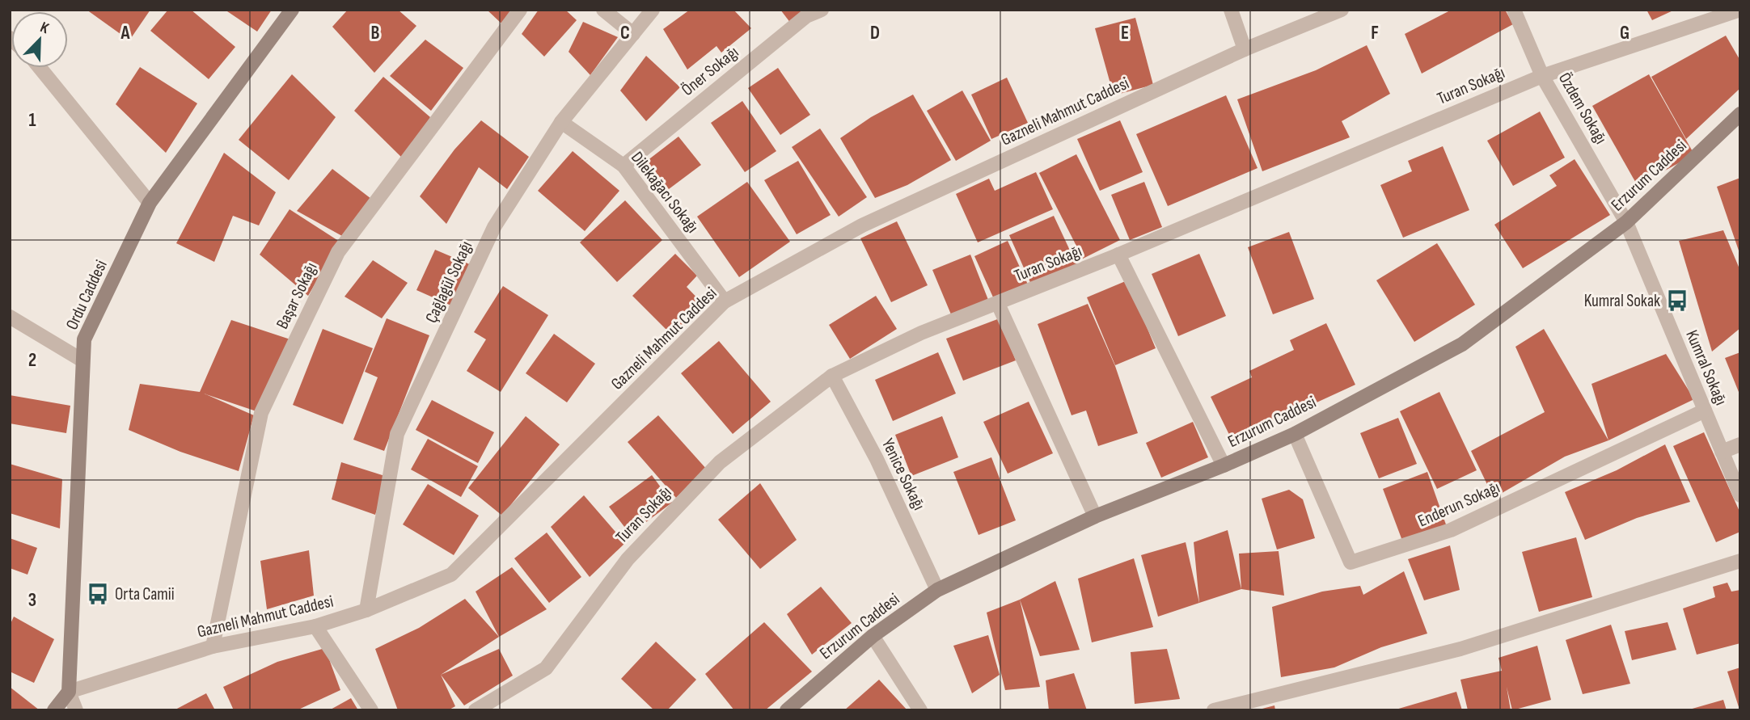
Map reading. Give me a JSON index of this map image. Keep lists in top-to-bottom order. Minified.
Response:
{"streets":{"street":["Öner Sokağı","Turan Sokağı","Özdem Sokağı","Gazneli Mahmut Caddesi","Erzurum Caddesi","Dilekağacı Sokağı","Çağlagül Sokağı","Ordu Caddesi","Başar Sokağı","Kumral Sokağı","Yenice Sokağı","Enderun Sokağı"]},"crossings":[["Öner Sokağı","Dilekağacı Sokağı"],["Turan Sokağı","Özdem Sokağı"],["Turan Sokağı","Yenice Sokağı"],["Özdem Sokağı","Erzurum Caddesi"],["Özdem Sokağı","Kumral Sokağı"],["Gazneli Mahmut Caddesi","Dilekağacı Sokağı"],["Gazneli Mahmut Caddesi","Çağlagül Sokağı"],["Gazneli Mahmut Caddesi","Ordu Caddesi"],["Gazneli Mahmut Caddesi","Başar Sokağı"],["Erzurum Caddesi","Kumral Sokağı"],["Erzurum Caddesi","Yenice Sokağı"],["Erzurum Caddesi","Enderun Sokağı"],["Dilekağacı Sokağı","Çağlagül Sokağı"],["Kumral Sokağı","Enderun Sokağı"]],"places":{"bus stop":["Kumral Sokak","Orta Camii"]},"north":"top right","grid":{"columns":["A","B","C","D","E","F","G"],"rows":["1","2","3"]}}
